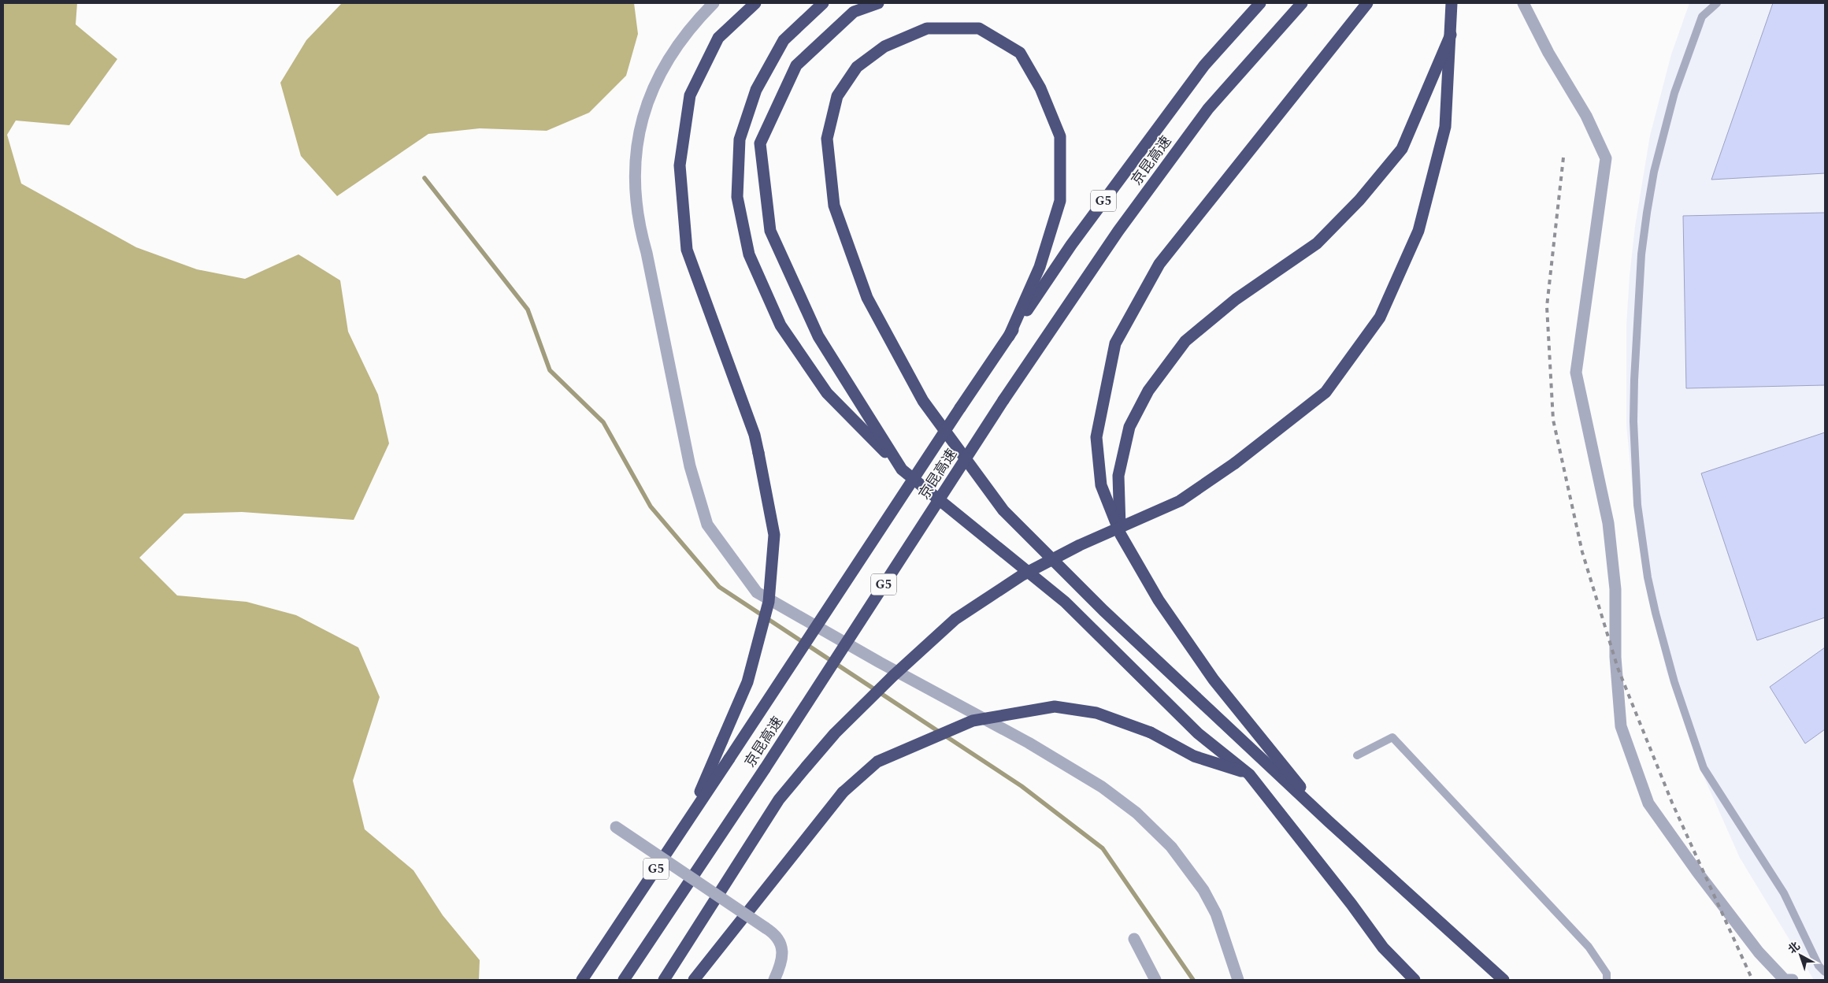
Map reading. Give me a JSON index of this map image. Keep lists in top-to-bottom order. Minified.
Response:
{"streets":{"highway":["京昆高速","G5"]},"north":"top left"}
